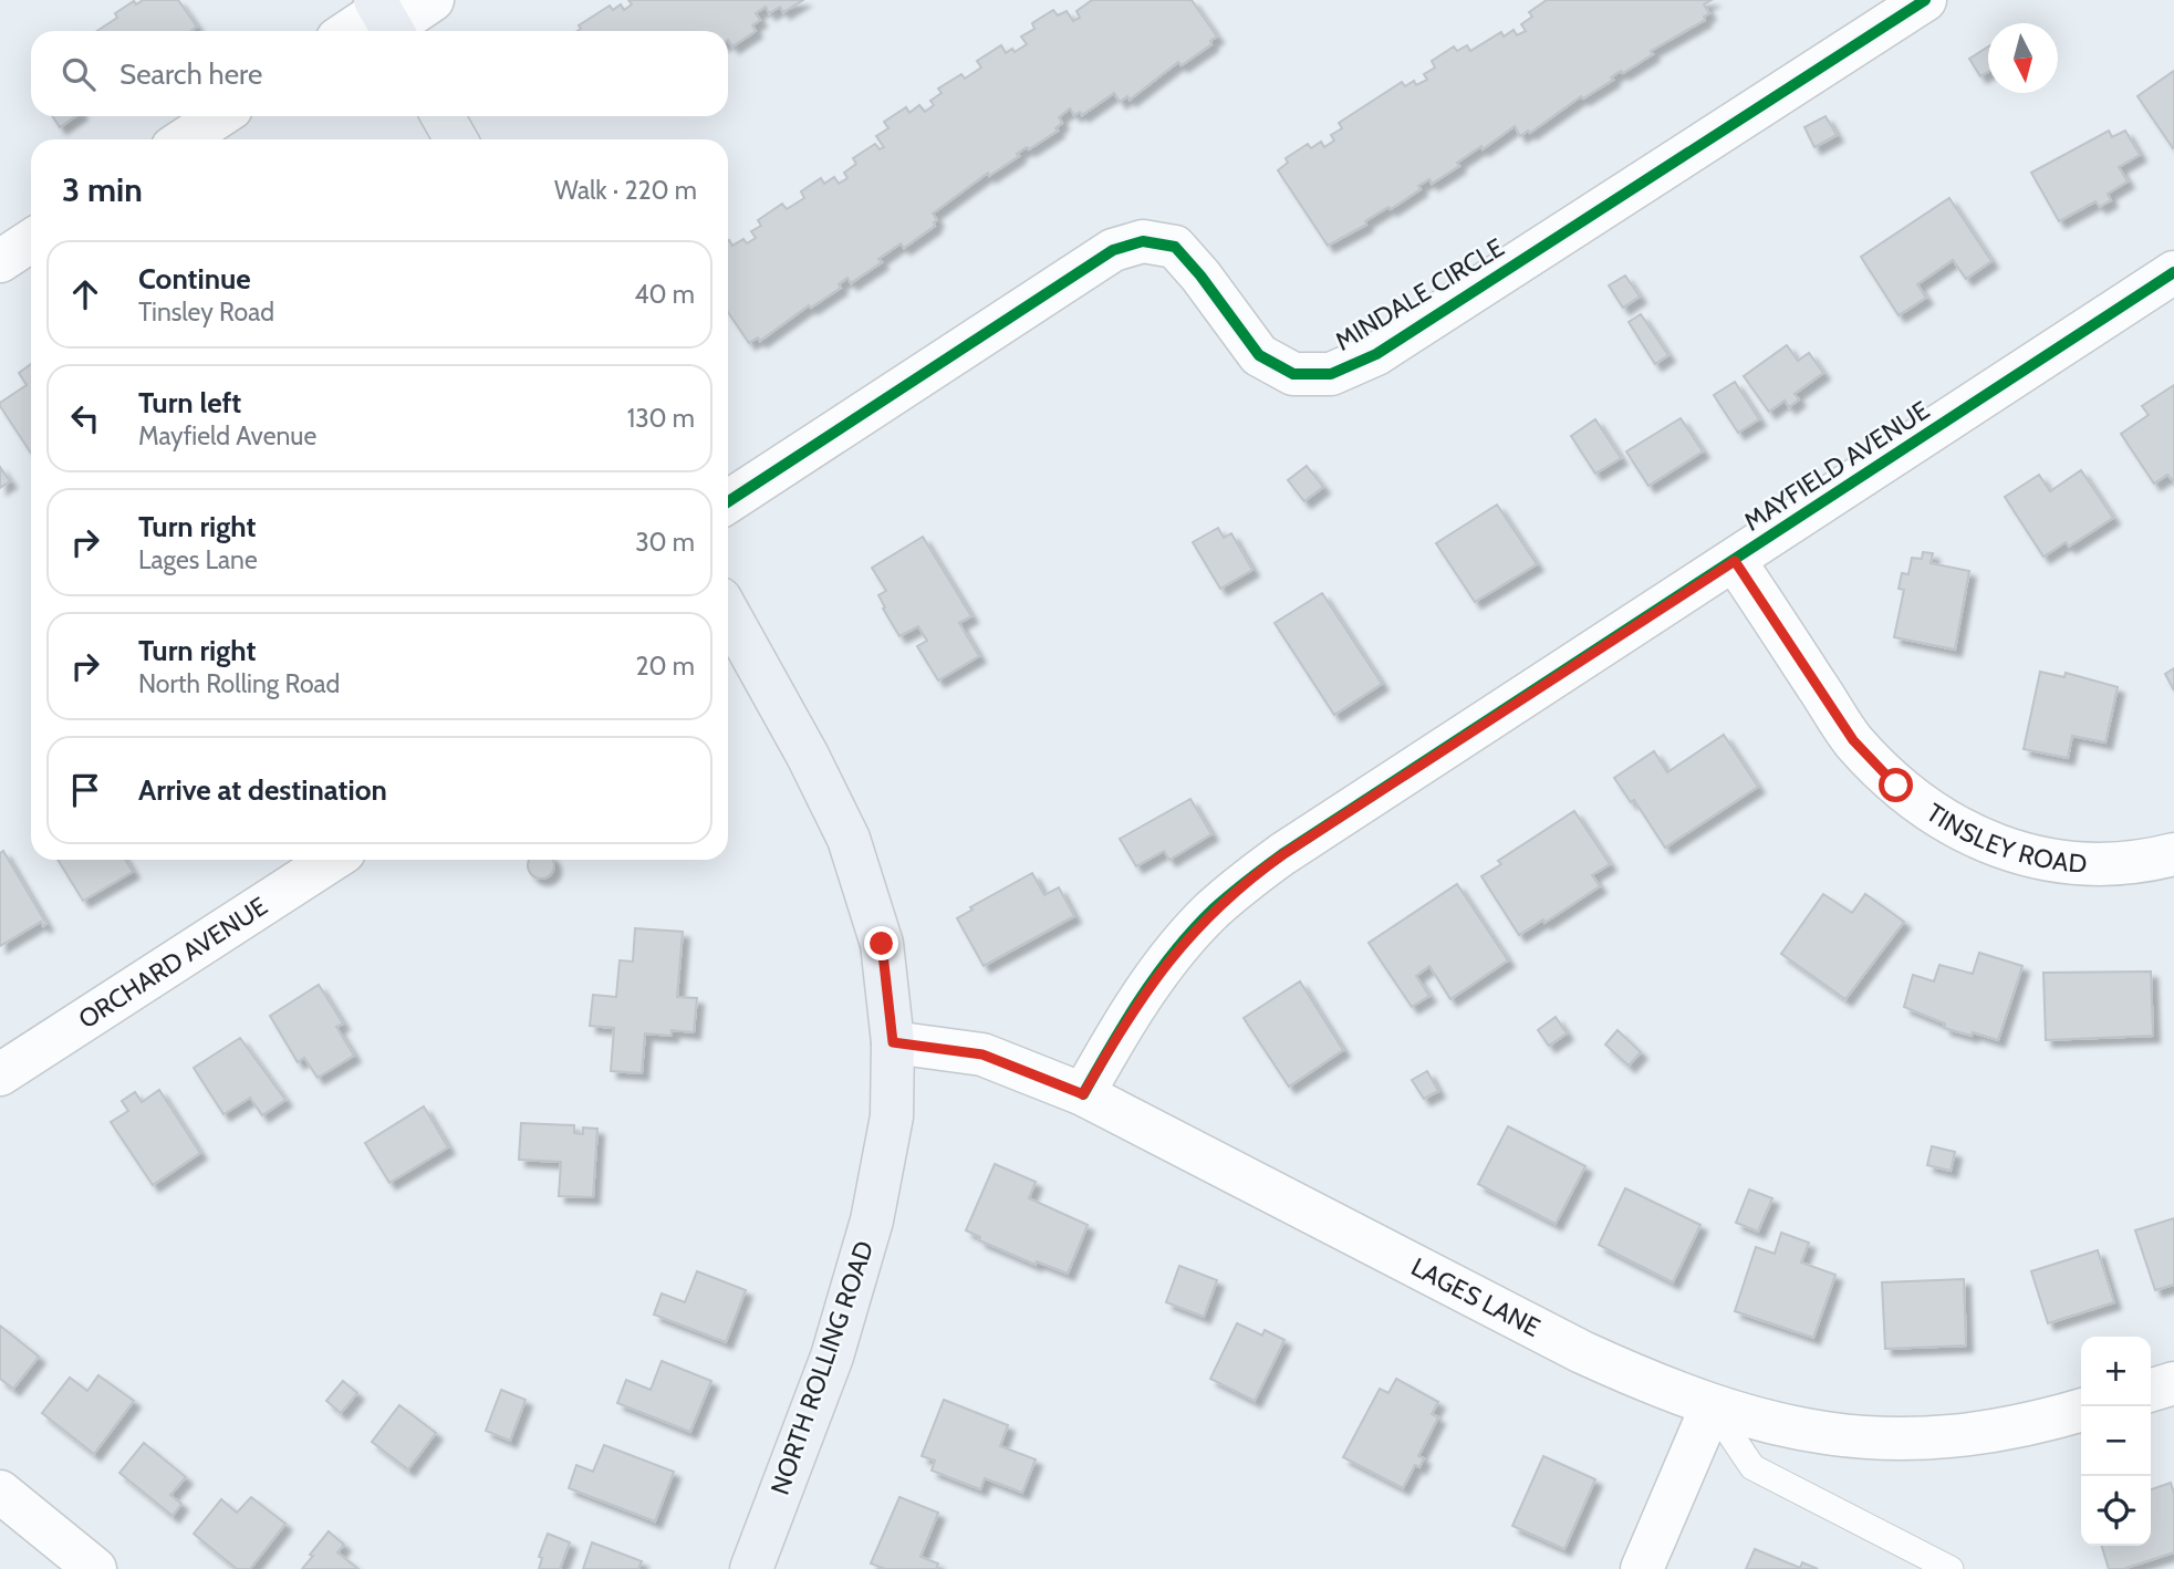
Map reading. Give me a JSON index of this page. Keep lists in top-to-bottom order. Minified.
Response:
{"streets":{"main road":["NORTH ROLLING ROAD"],"street":["MINDALE CIRCLE","MAYFIELD AVENUE","TINSLEY ROAD","ORCHARD AVENUE","LAGES LANE"]},"crossings":[["MAYFIELD AVENUE","TINSLEY ROAD"],["MAYFIELD AVENUE","LAGES LANE"],["LAGES LANE","NORTH ROLLING ROAD"]],"north":"bottom","page":{"search":"Search here","heading":["3 min","Walk · 220 m"],"list":[["Continue","Tinsley Road","40 m"],["Turn left","Mayfield Avenue","130 m"],["Turn right","Lages Lane","30 m"],["Turn right","North Rolling Road","20 m"],"Arrive at destination"],"map_buttons":["+","−"]}}
